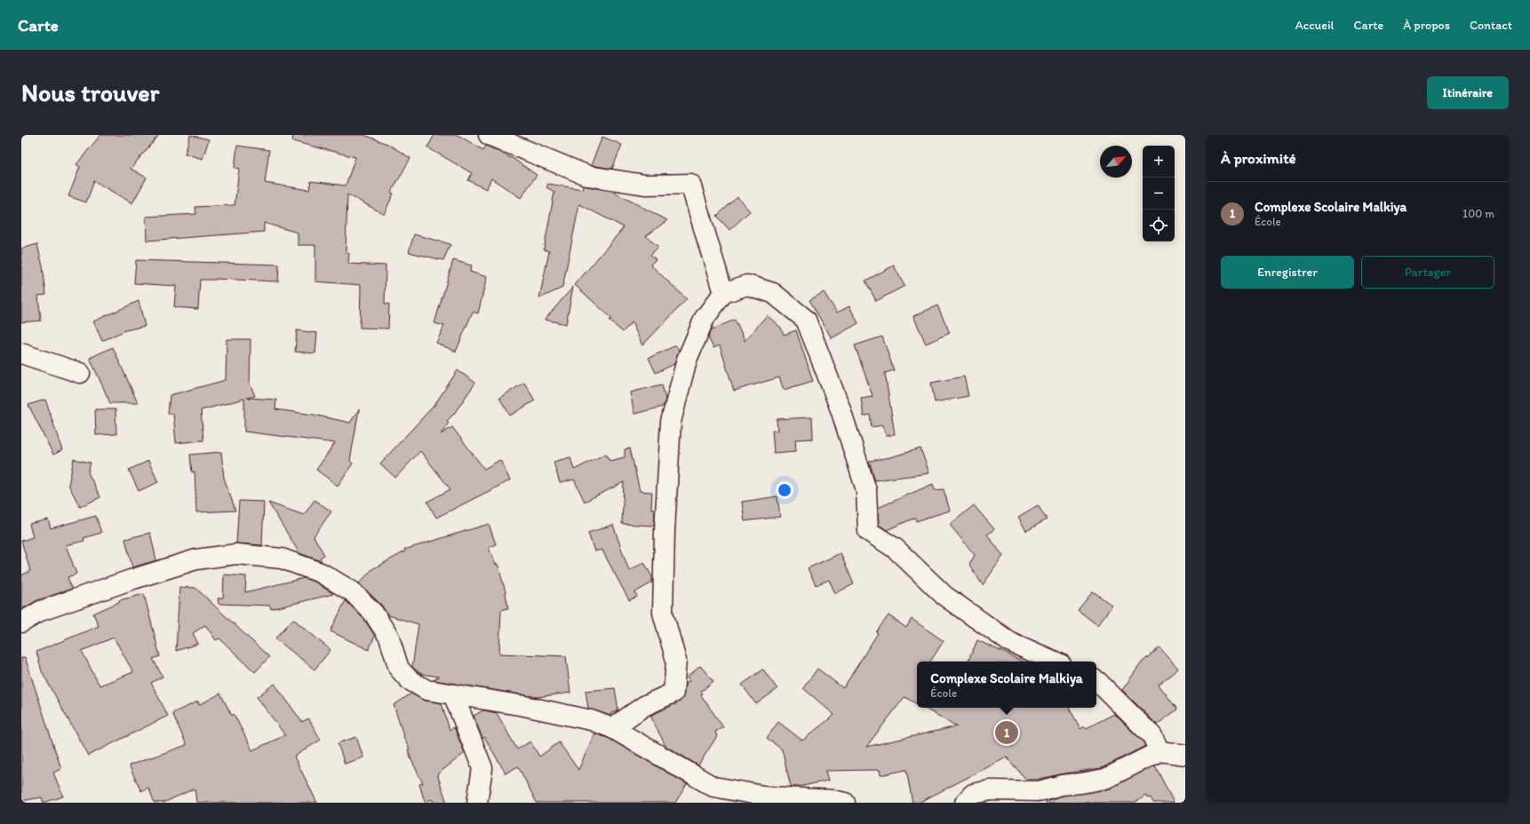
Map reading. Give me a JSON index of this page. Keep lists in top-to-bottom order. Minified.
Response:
{"north":"top right","page":{"header":"Carte","nav":["Accueil","Carte","À propos","Contact"],"buttons":["Itinéraire",["Enregistrer","Partager"]],"title":"Nous trouver","heading":"À proximité","map_buttons":["+","−"],"list":[{"mark":"1","name":"Complexe Scolaire Malkiya","note":"École","value":"100 m"}],"popup":["Complexe Scolaire Malkiya","École"],"pins":"1"}}
